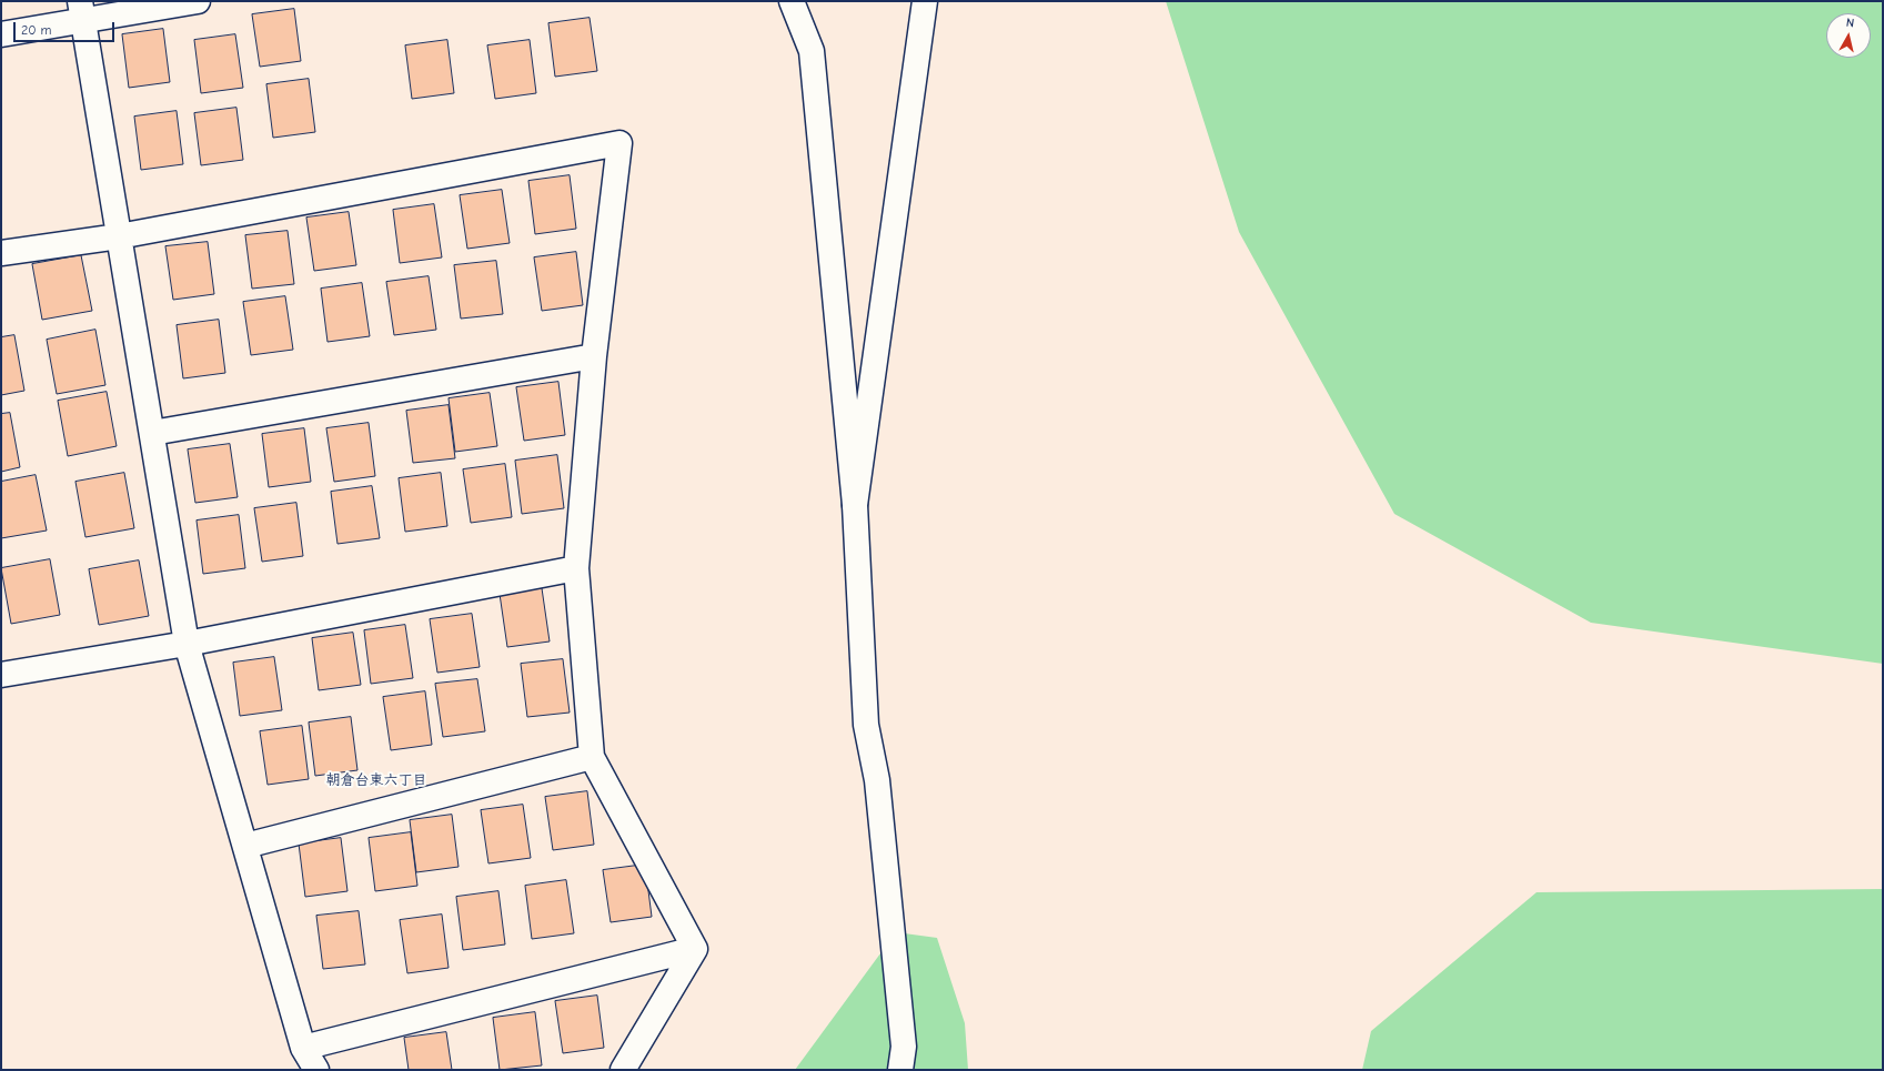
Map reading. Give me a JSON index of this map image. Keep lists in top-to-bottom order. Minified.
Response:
{"districts":["朝倉台東六丁目"],"scale_bar":"20 m","north":"top"}
